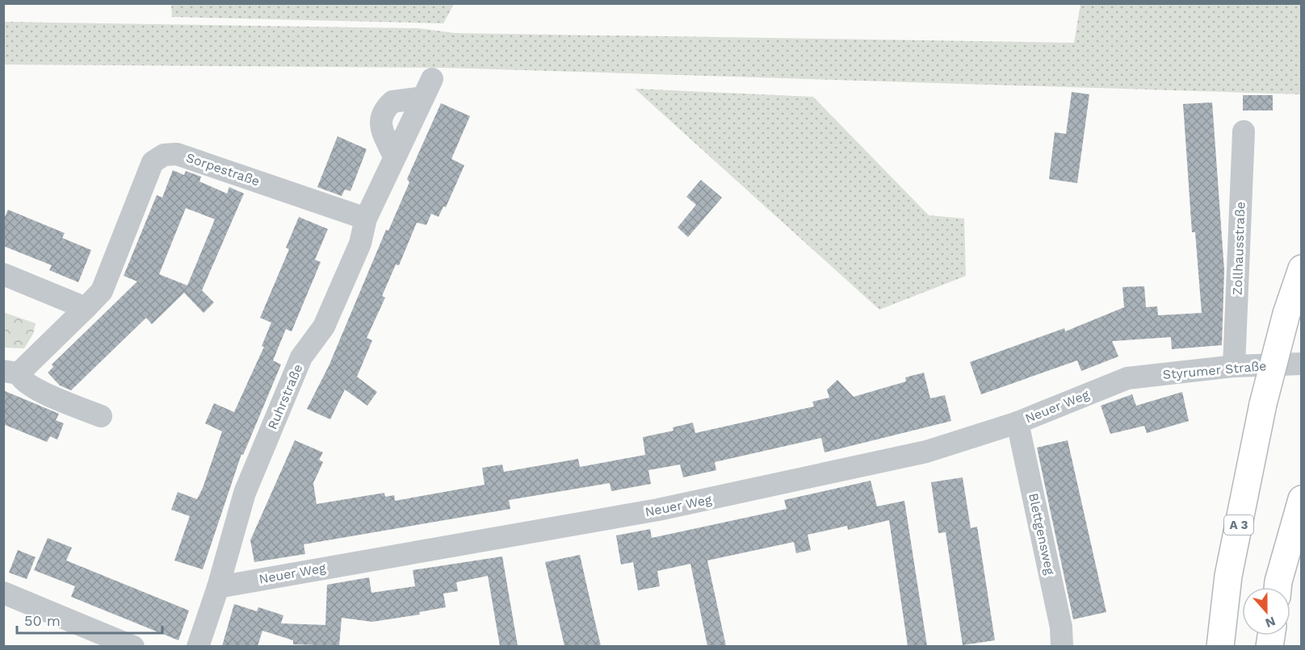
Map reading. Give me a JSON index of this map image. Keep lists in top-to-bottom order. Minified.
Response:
{"streets":{"highway":["A 3"],"street":["Sorpestraße","Zollhausstraße","Styrumer Straße","Ruhrstraße","Neuer Weg","Blettgensweg"]},"crossings":[["Sorpestraße","Ruhrstraße"],["Zollhausstraße","Styrumer Straße"],["Styrumer Straße","Neuer Weg"],["Ruhrstraße","Neuer Weg"],["Neuer Weg","Blettgensweg"]],"scale_bar":"50 m","north":"bottom"}
